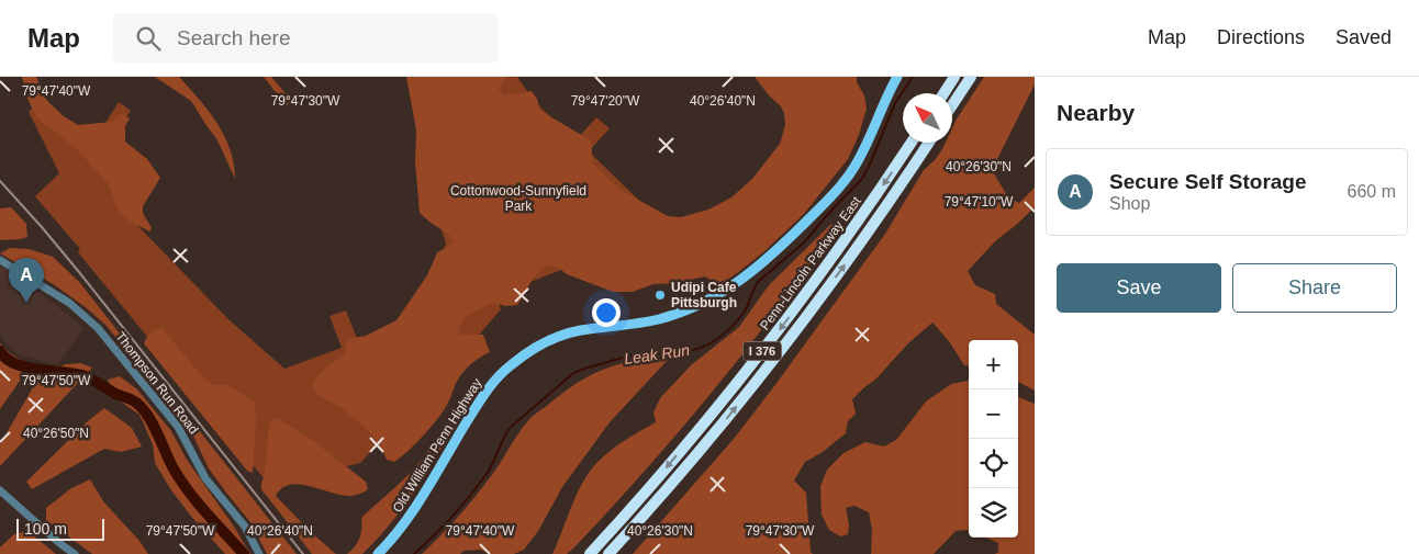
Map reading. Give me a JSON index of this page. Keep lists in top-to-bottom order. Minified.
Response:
{"streets":{"highway":["Penn-Lincoln Parkway East","I 376"],"main road":["Old William Penn Highway"],"street":["Thompson Run Road"]},"water":["Leak Run"],"parks":["Cottonwood-Sunnyfield Park"],"places":["Udipi Cafe Pittsburgh"],"scale_bar":"100 m","north":"top left","page":{"header":"Map","search":"Search here","nav":["Map","Directions","Saved"],"heading":"Nearby","list":[{"mark":"A","name":"Secure Self Storage","note":"Shop","value":"660 m"}],"buttons":["Save","Share"],"pins":"A","map_buttons":["+","−"],"scale":"100 m"},"coordinates":["79°47'40\"W","79°47'30\"W","79°47'20\"W","40°26'40\"N","40°26'30\"N","79°47'10\"W","79°47'50\"W","40°26'50\"N"]}
